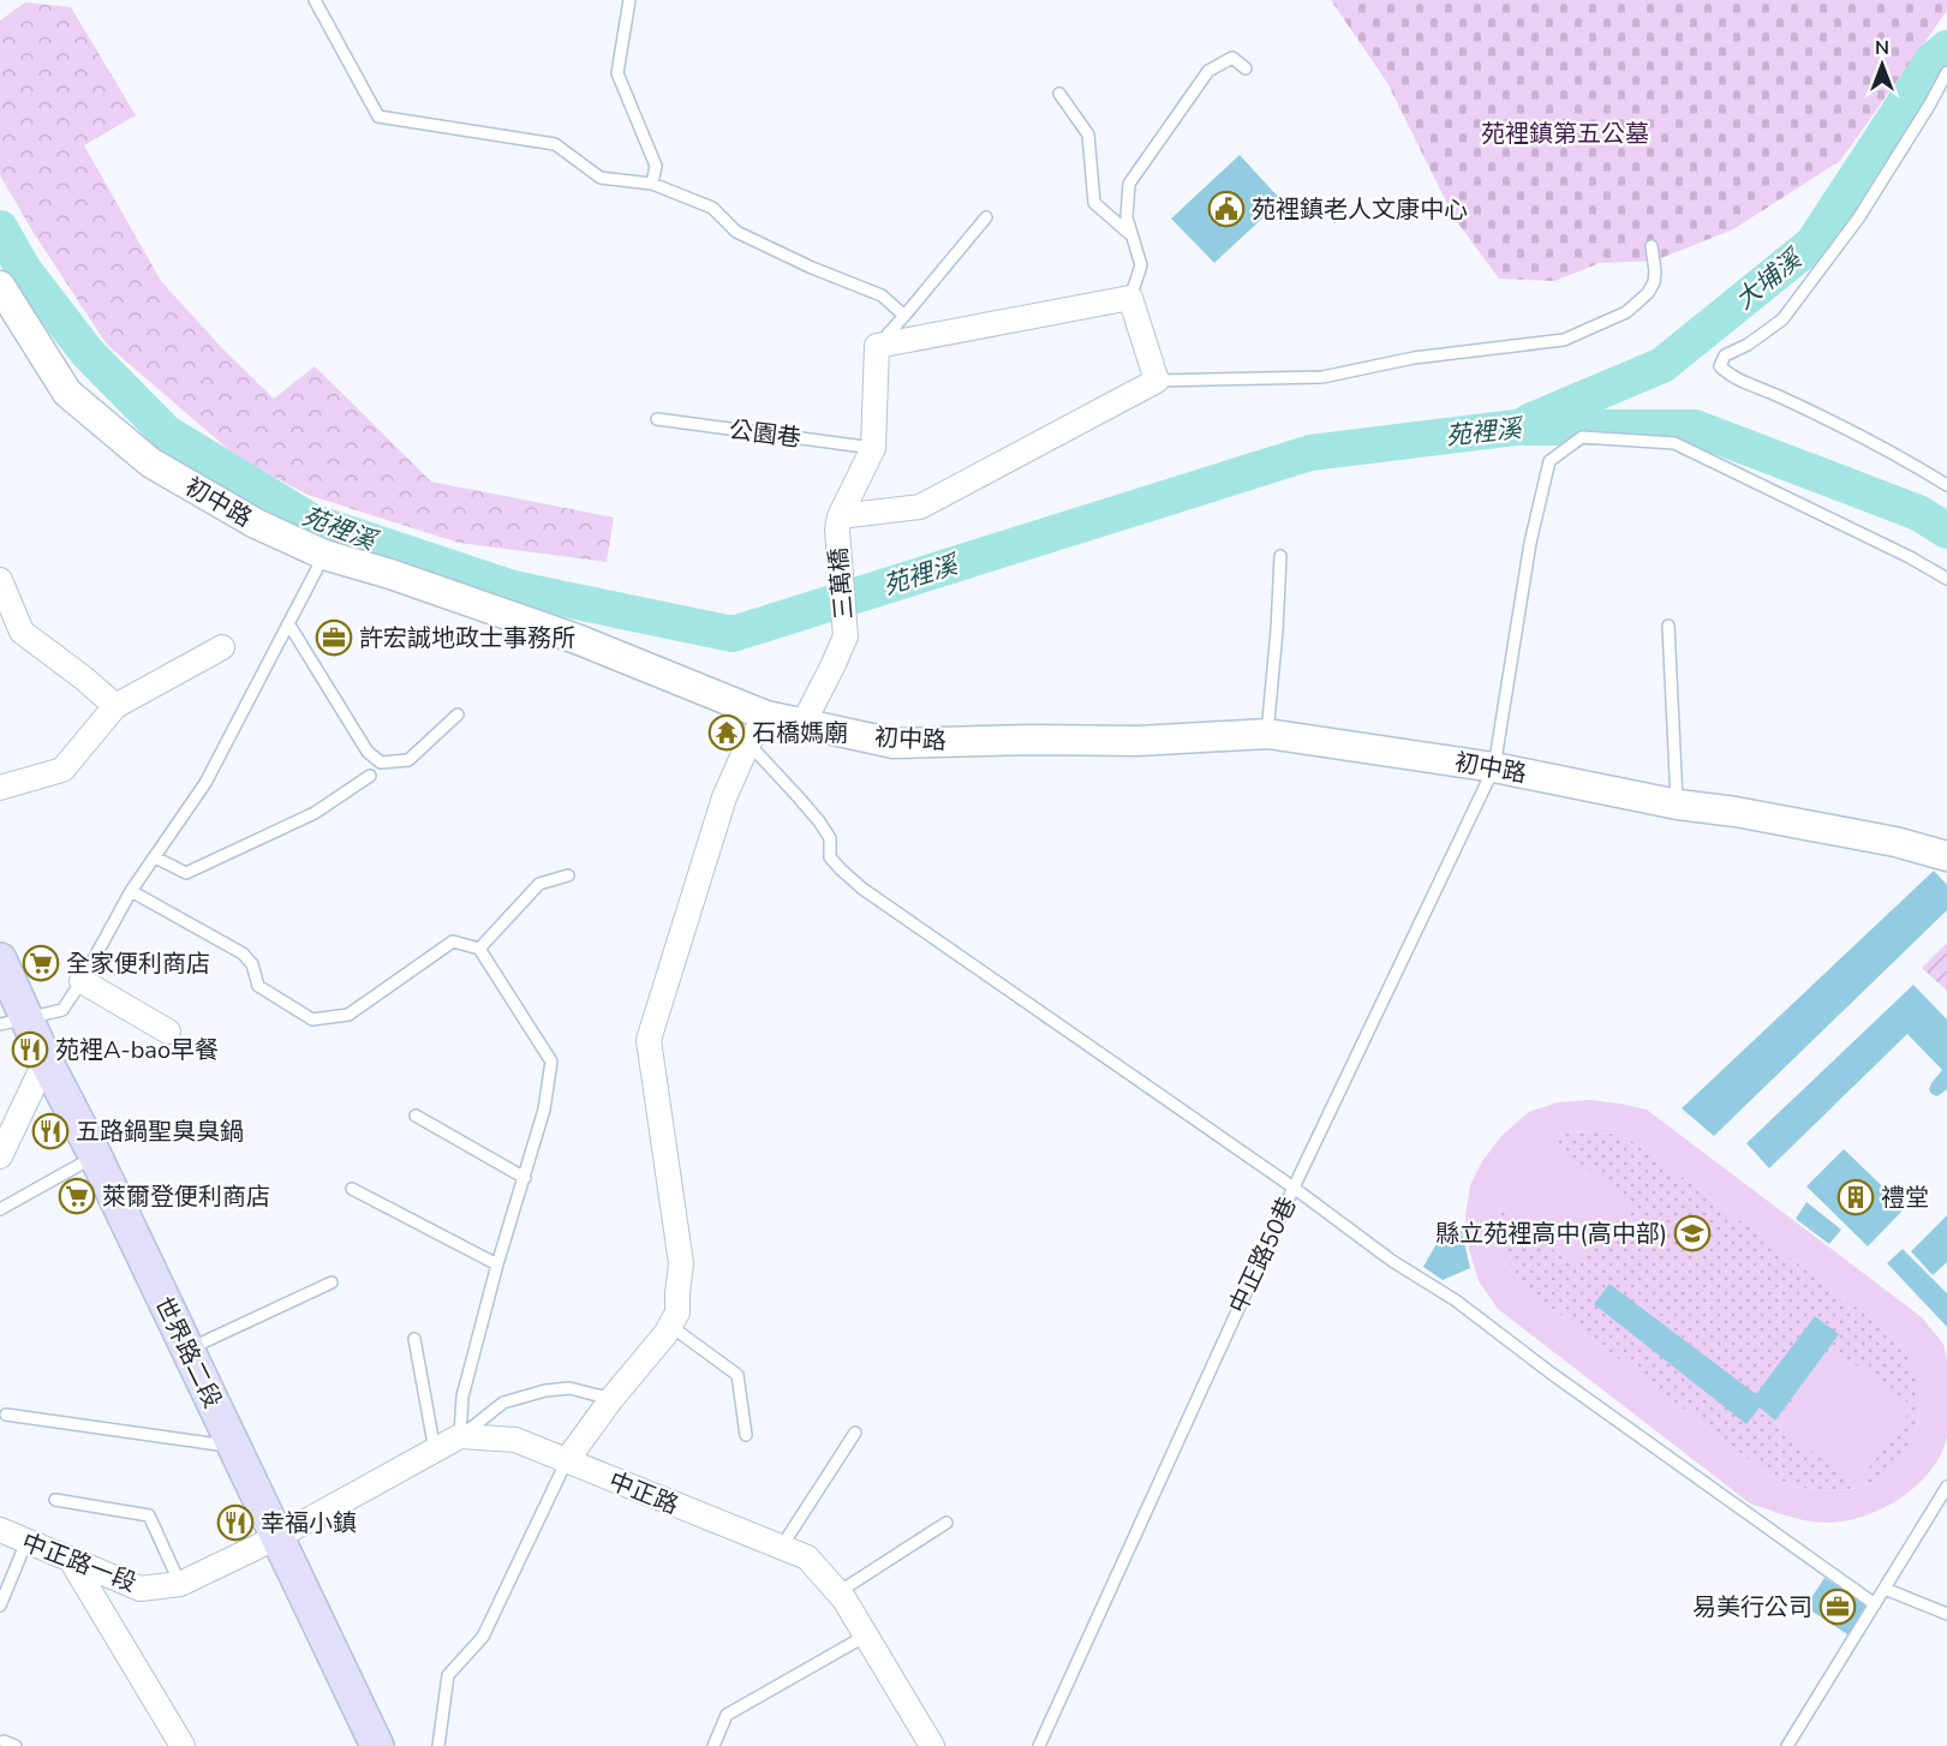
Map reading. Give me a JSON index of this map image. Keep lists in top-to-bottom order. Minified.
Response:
{"streets":{"main road":["世界路二段"],"street":["初中路","三萬橋","中正路","中正路一段"],"lane":["公園巷","中正路50巷"]},"crossings":[["初中路","三萬橋"],["初中路","中正路50巷"],["世界路二段","中正路一段"]],"water":["大埔溪","苑裡溪"],"parks":["苑裡鎮第五公墓"],"places":{"public building":["苑裡鎮老人文康中心"],"office":["許宏誠地政士事務所","易美行公司"],"temple":["石橋媽廟"],"supermarket":["全家便利商店","萊爾登便利商店"],"restaurant":["苑裡A-bao早餐","五路鍋聖臭臭鍋","幸福小鎮"],"building":["禮堂"],"school or university":["縣立苑裡高中(高中部)"]},"north":"top"}
